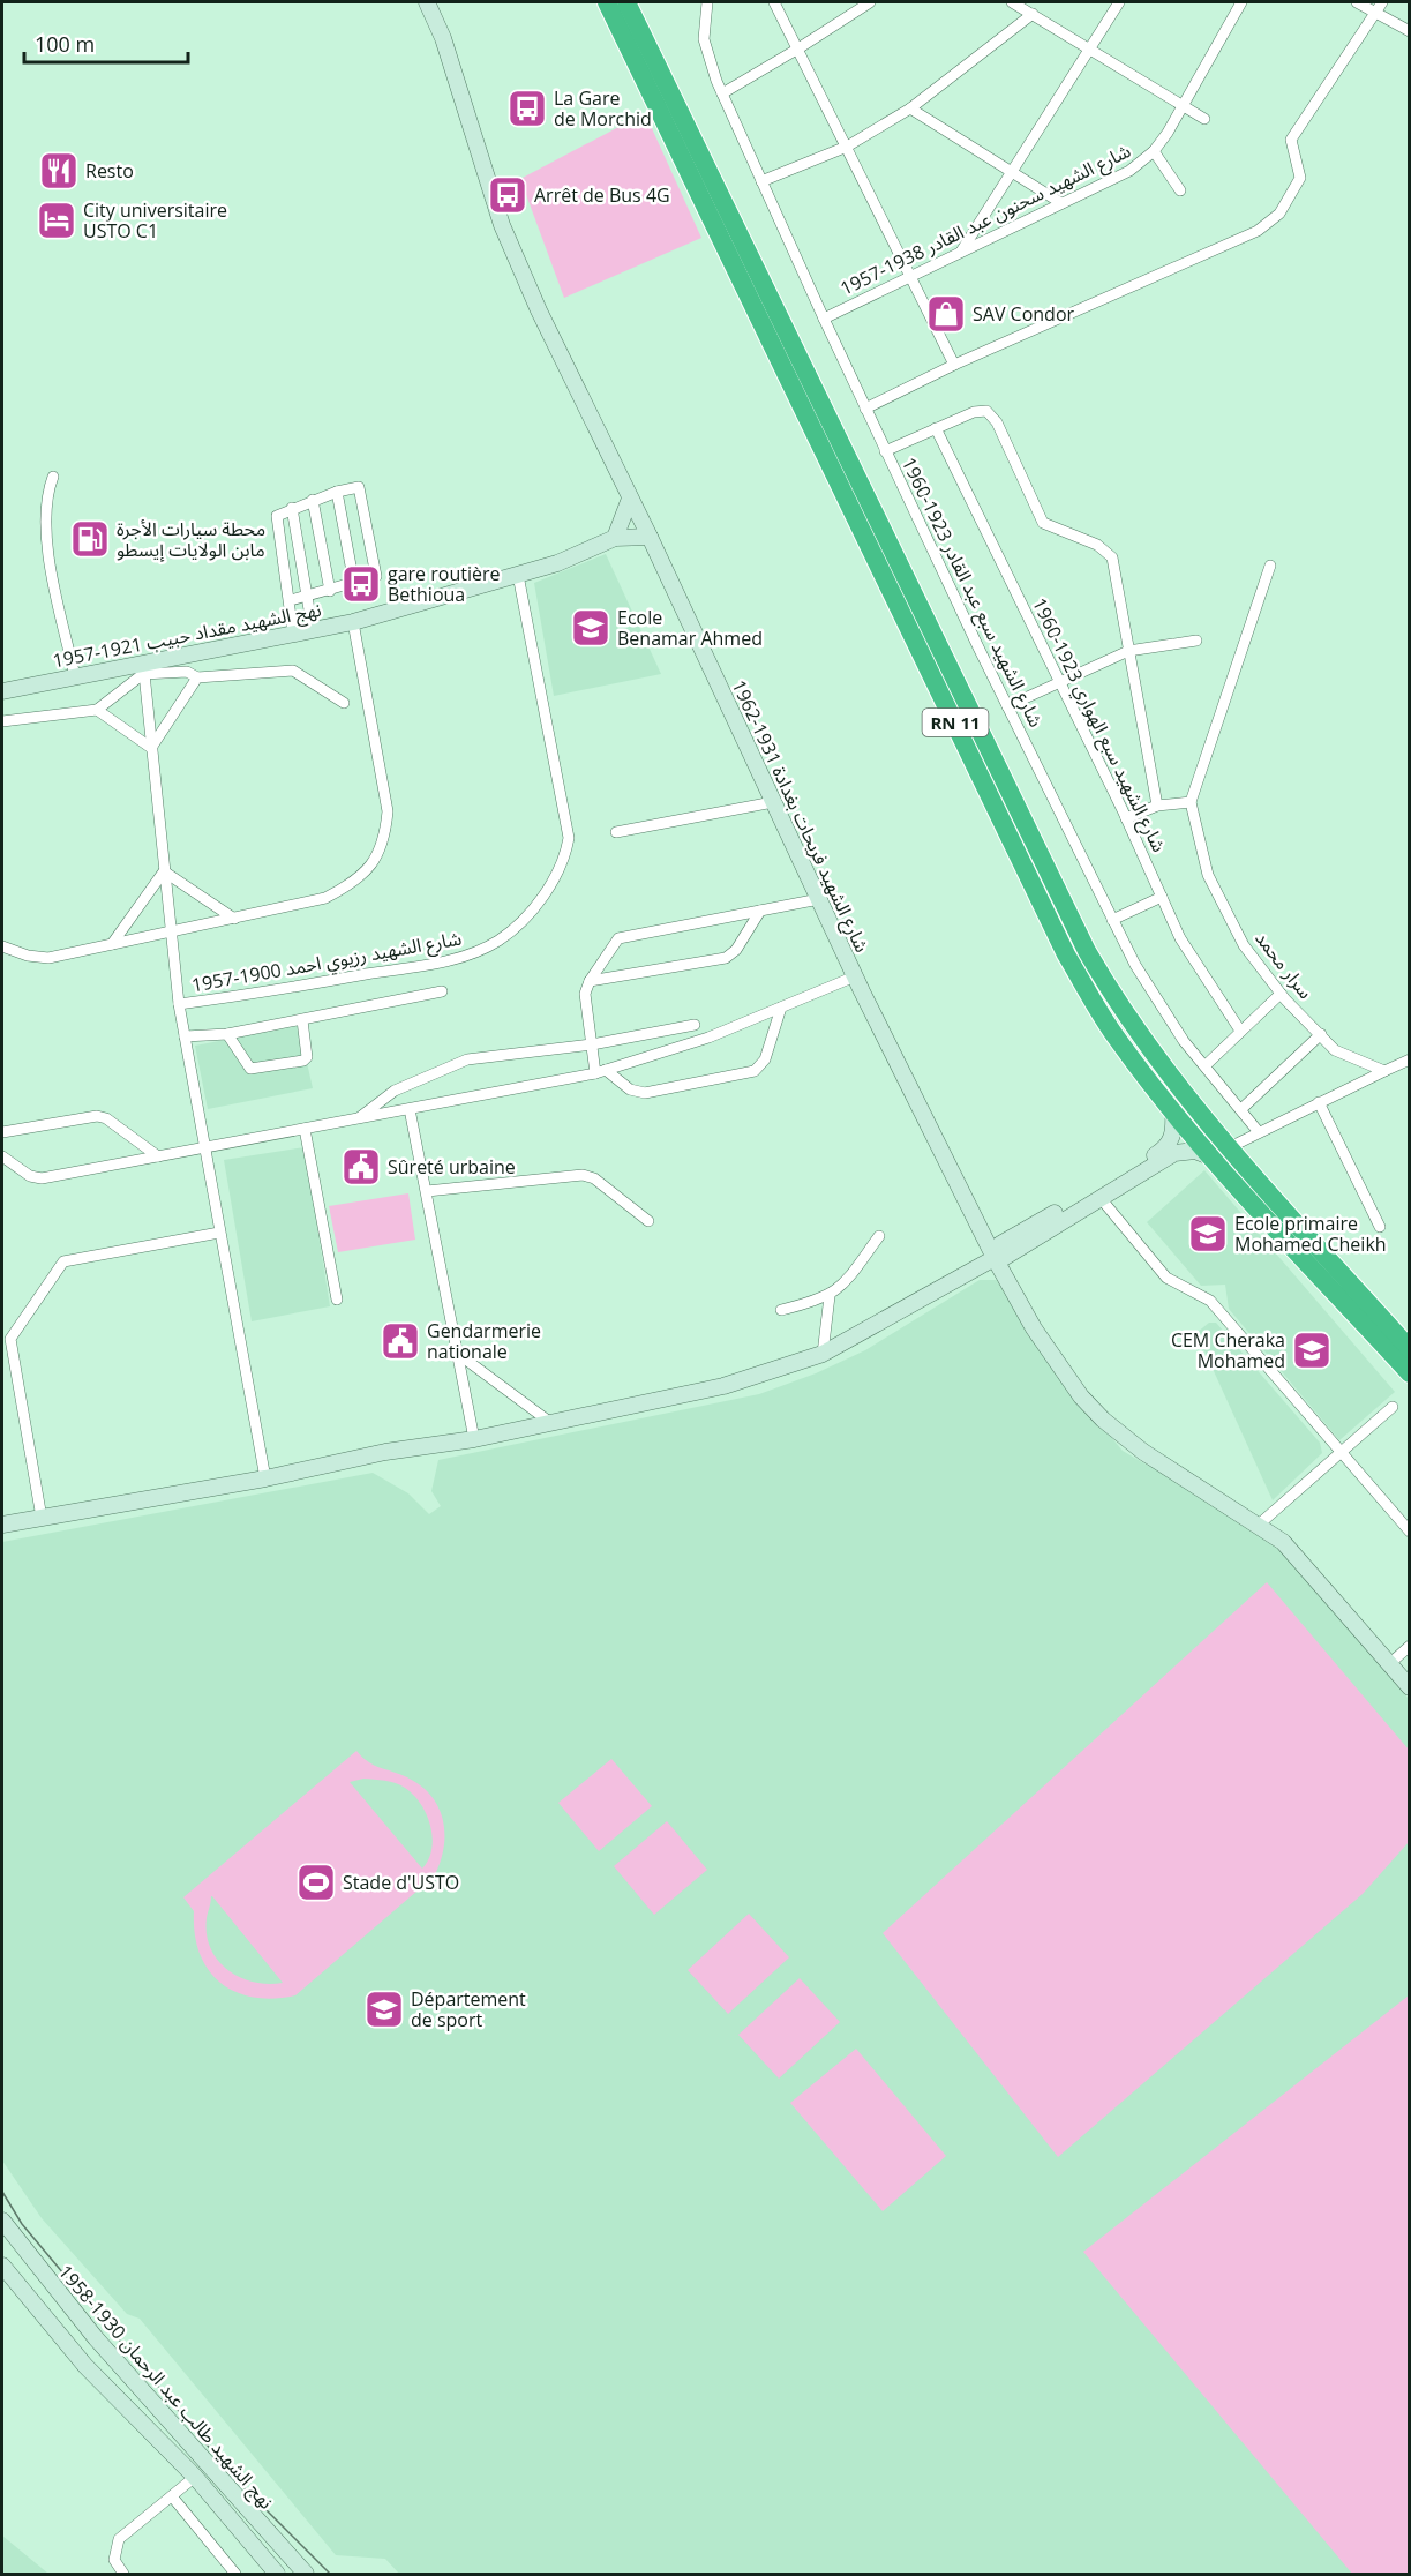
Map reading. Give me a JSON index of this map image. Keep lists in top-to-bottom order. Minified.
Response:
{"streets":{"highway":["RN 11"],"main road":["نهج الشهيد مقداد حبيب 1921-1957","شارع الشهيد فريحات بغدادة 1931-1962","نهج الشهيد طالب عبد الرحمان 1930-1958"],"street":["شارع الشهيد سحنون عبد القادر 1938-1957","شارع الشهيد سبع عبد القادر 1923-1960","شارع الشهيد سبع الهواري 1923-1960","شارع الشهيد رزيوي احمد 1900-1957","سرار محمد"]},"crossings":[["شارع الشهيد سحنون عبد القادر 1938-1957","شارع الشهيد سبع عبد القادر 1923-1960"],["نهج الشهيد مقداد حبيب 1921-1957","شارع الشهيد رزيوي احمد 1900-1957"]],"places":{"bus stop":["La Gare de Morchid","Arrêt de Bus 4G","gare routière Bethioua"],"restaurant":["Resto"],"hotel":["City universitaire USTO C1"],"shop":["SAV Condor"],"fuel station":["محطة سيارات الأجرة مابن الولايات إيسطو"],"school or university":["Ecole Benamar Ahmed","Ecole primaire Mohamed Cheikh","CEM Cheraka Mohamed","Département de sport"],"public building":["Sûreté urbaine","Gendarmerie nationale"],"sports":["Stade d'USTO"]},"scale_bar":"100 m"}
